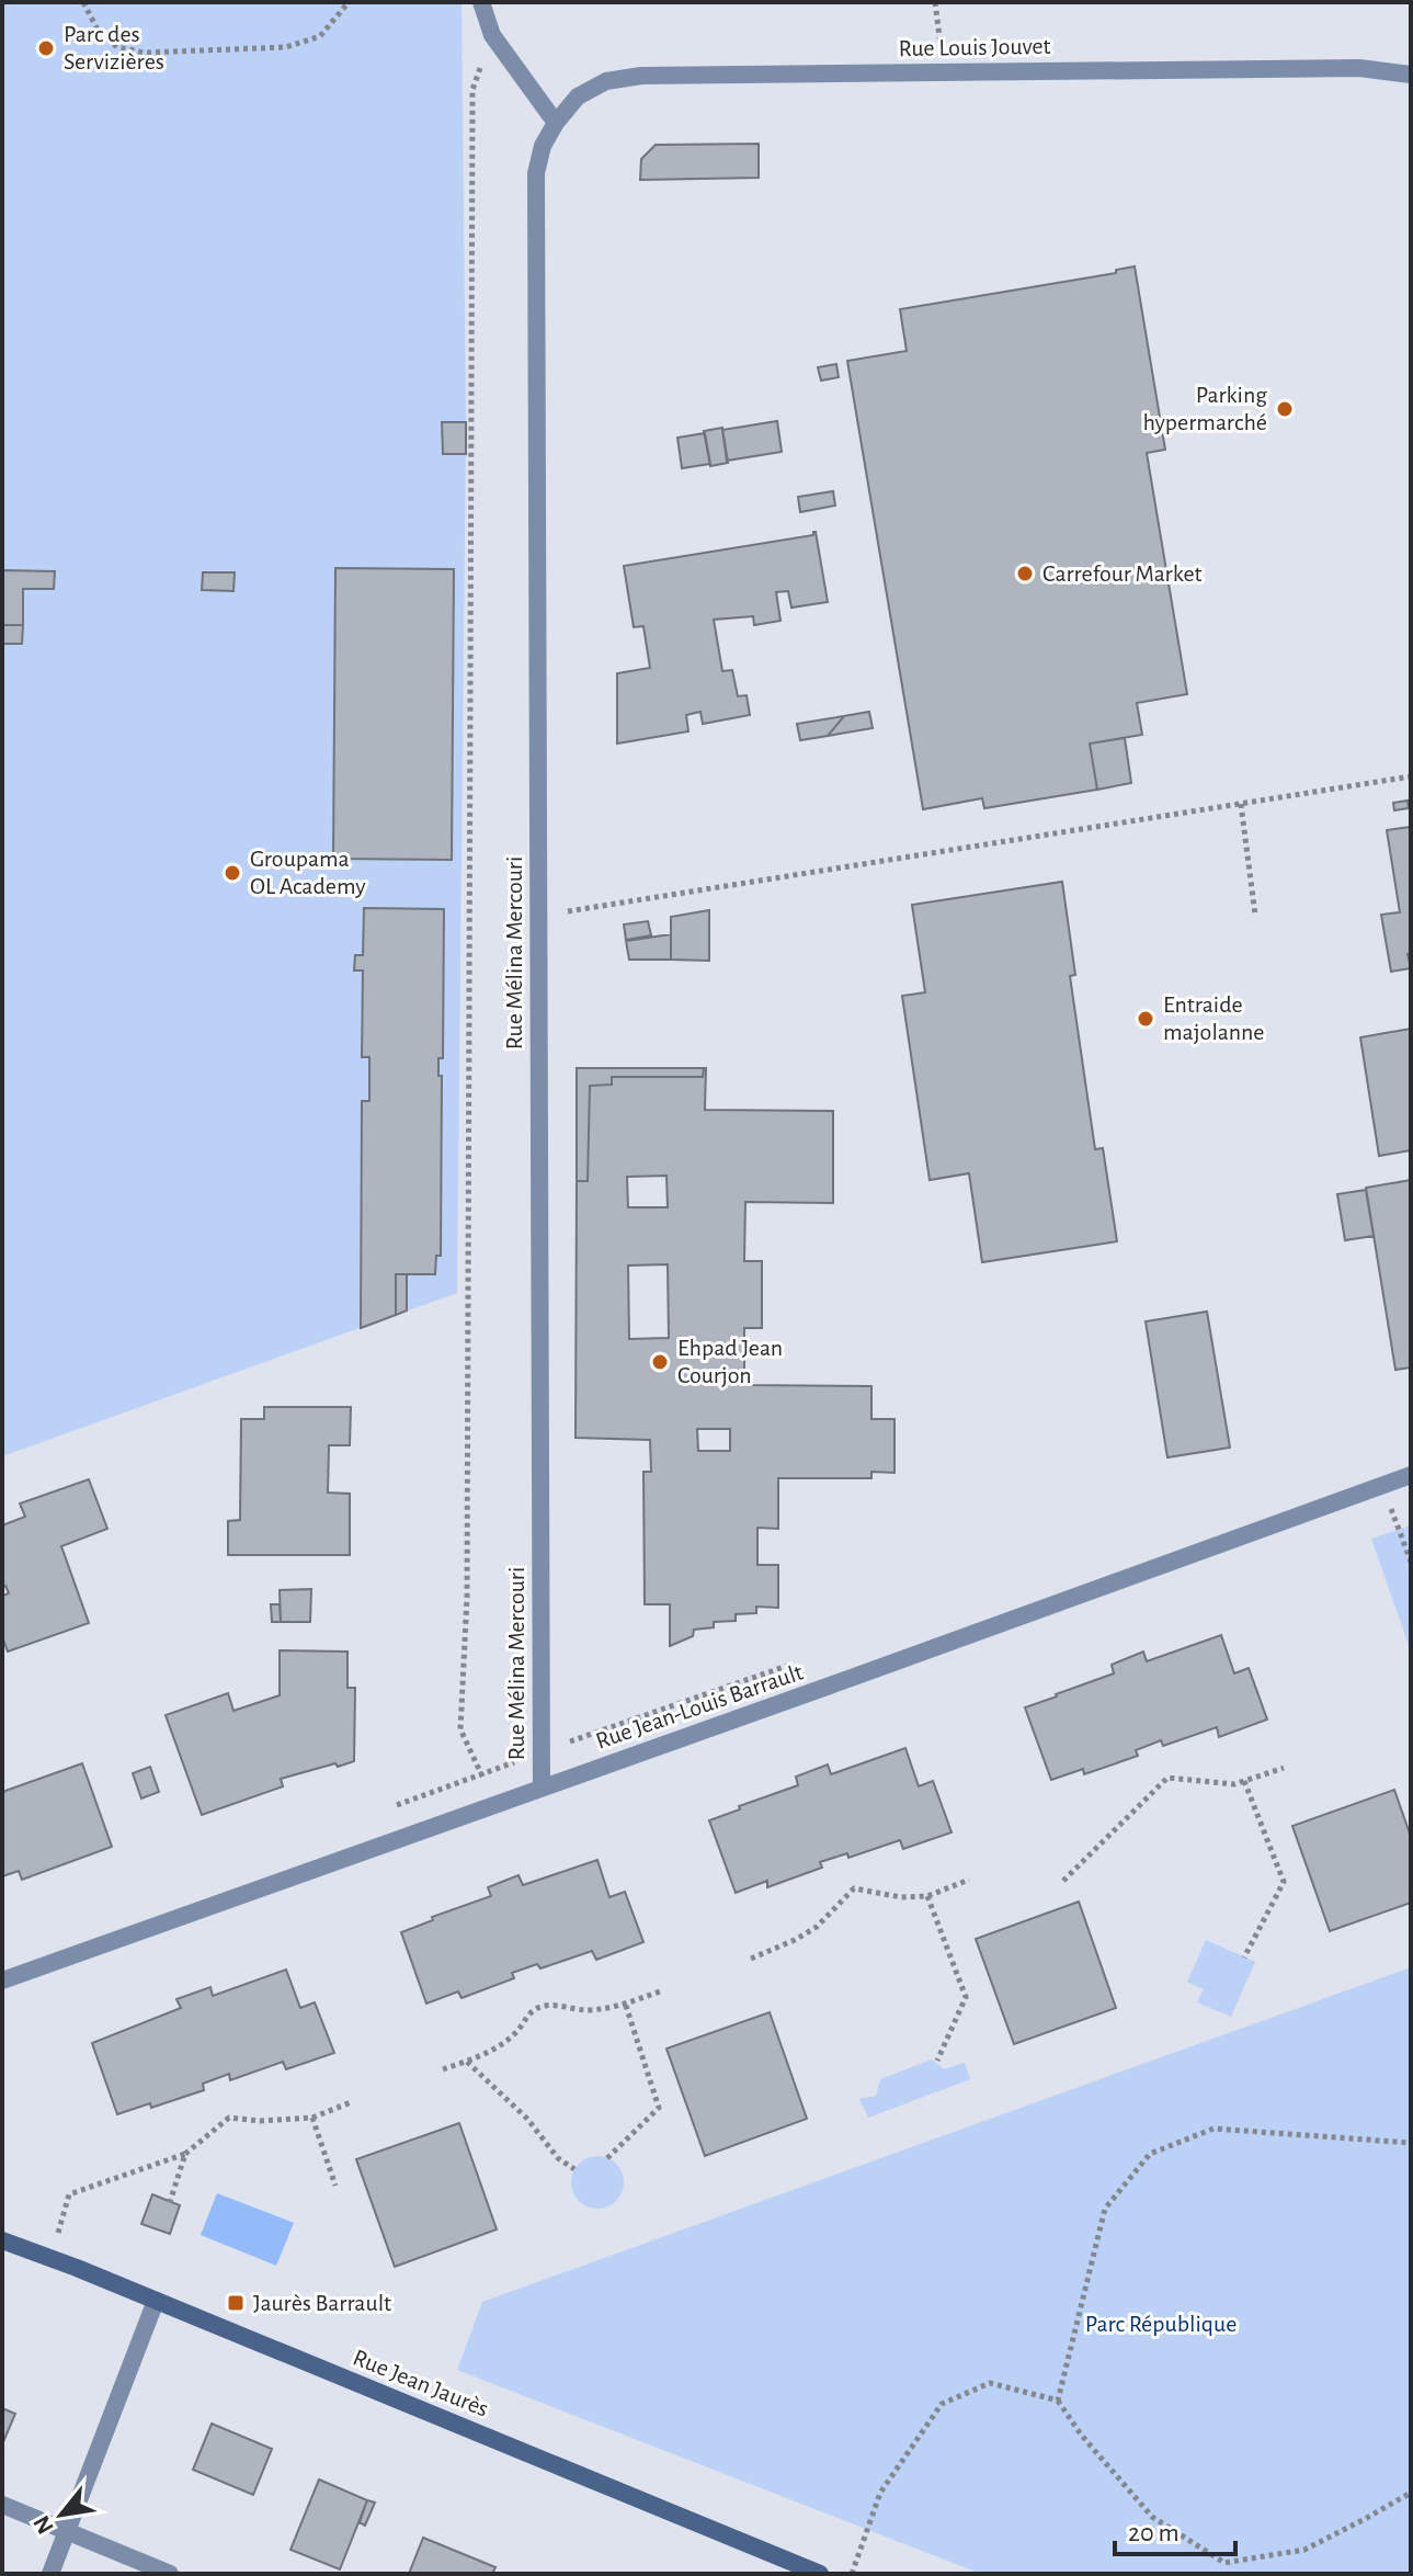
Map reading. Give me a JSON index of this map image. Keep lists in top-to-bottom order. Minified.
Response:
{"streets":{"main road":["Rue Jean Jaurès"],"street":["Rue Louis Jouvet","Rue Mélina Mercouri","Rue Jean-Louis Barrault"]},"crossings":[["Rue Louis Jouvet","Rue Mélina Mercouri"],["Rue Mélina Mercouri","Rue Jean-Louis Barrault"]],"parks":["Parc République"],"places":{"other":["Parc des Servizières","Parking hypermarché","Carrefour Market","Groupama OL Academy","Entraide majolanne","Ehpad Jean Courjon"],"transit":["Jaurès Barrault"]},"scale_bar":"20 m","north":"bottom left"}
